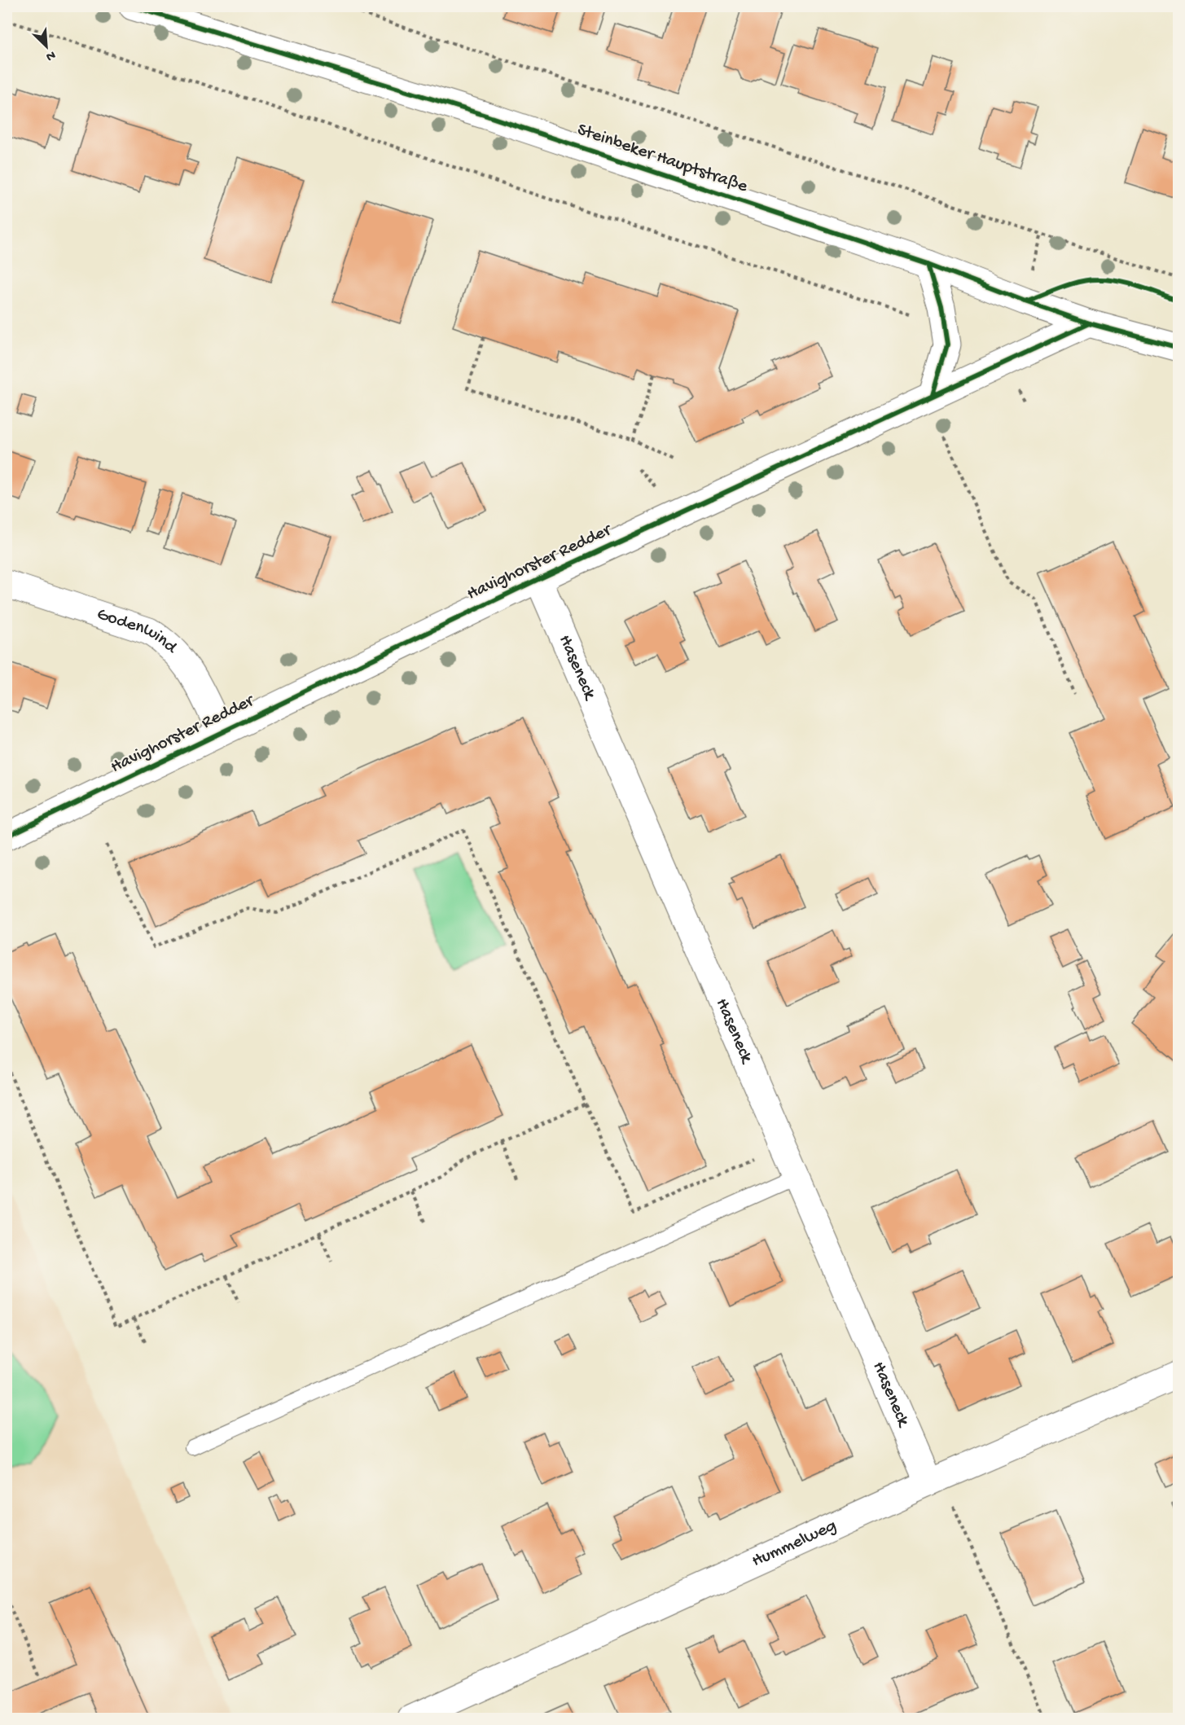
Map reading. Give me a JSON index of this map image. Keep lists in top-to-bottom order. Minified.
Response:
{"streets":{"street":["Steinbeker Hauptstraße","Havighorster Redder","Godenwind","Haseneck","Hummelweg"]},"crossings":[["Steinbeker Hauptstraße","Havighorster Redder"],["Havighorster Redder","Godenwind"],["Havighorster Redder","Haseneck"],["Haseneck","Hummelweg"]],"north":"bottom right"}
